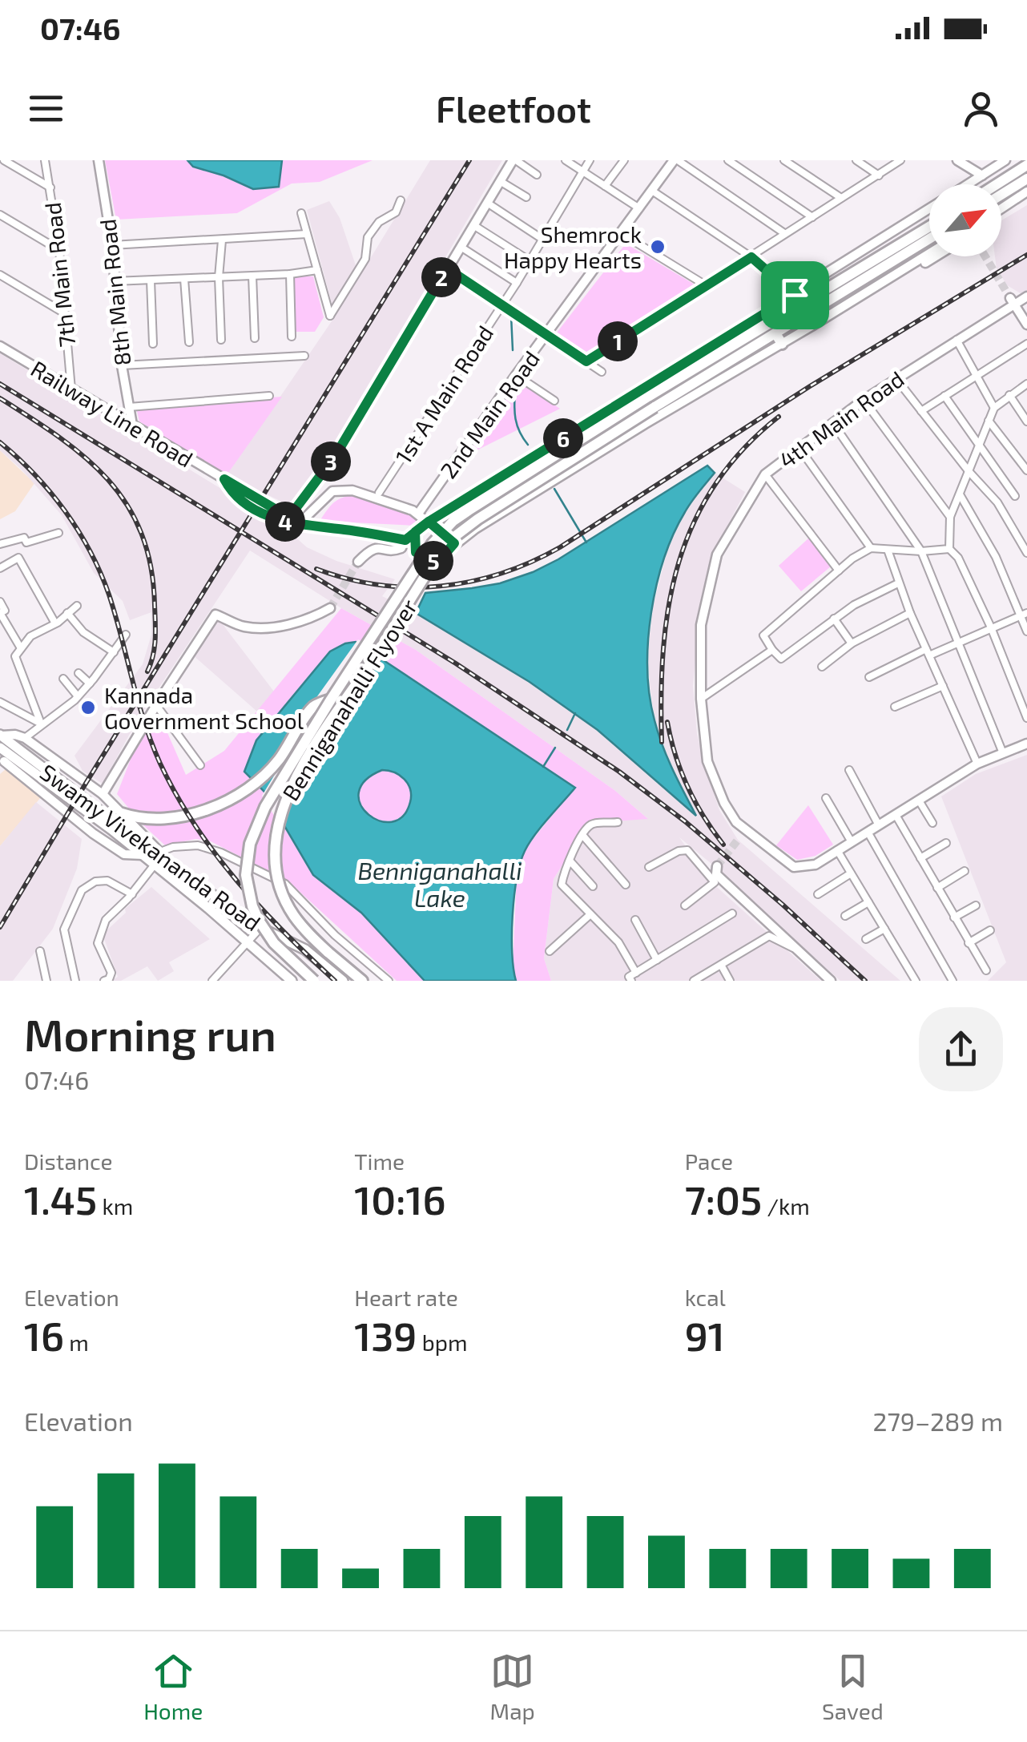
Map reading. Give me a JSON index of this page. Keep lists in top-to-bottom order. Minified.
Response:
{"streets":{"highway":["Benniganahalli Flyover"],"main road":["Swamy Vivekananda Road"],"street":["7th Main Road","8th Main Road","1st A Main Road","Railway Line Road","2nd Main Road","4th Main Road"]},"crossings":[["7th Main Road","Railway Line Road"],["8th Main Road","Railway Line Road"]],"water":["Benniganahalli Lake"],"places":["Shemrock Happy Hearts","Kannada Government School"],"north":"top right","page":{"status":"07:46","header":"Fleetfoot","pins":["2","1","6","3","4","5"],"heading":["Morning run","07:46"],"stats":[["Distance","1.45 km"],["Time","10:16"],["Pace","7:05 /km"],["Elevation","16 m"],["Heart rate","139 bpm"],["kcal","91"]],"chart":["Elevation","279–289 m"],"tabs":["Home","Map","Saved"]}}
